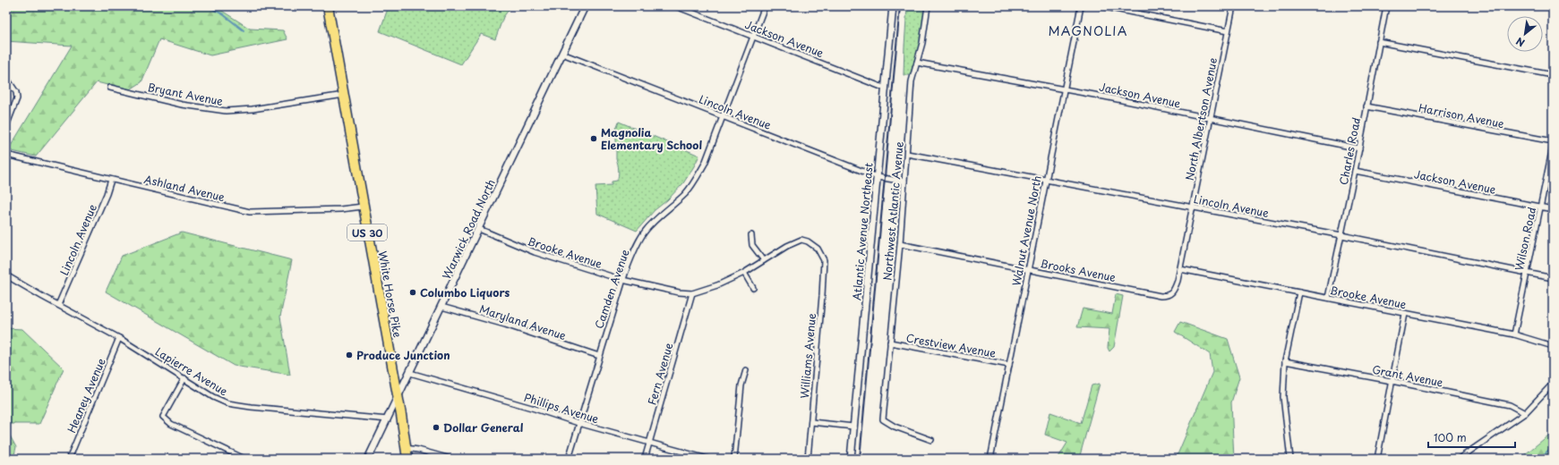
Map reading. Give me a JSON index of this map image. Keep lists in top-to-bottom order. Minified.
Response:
{"streets":{"highway":["US 30","White Horse Pike"],"street":["Jackson Avenue","Bryant Avenue","Lincoln Avenue","Harrison Avenue","North Albertson Avenue","Charles Road","Ashland Avenue","Northwest Atlantic Avenue","Warwick Road North","Walnut Avenue North","Atlantic Avenue Northeast","Wilson Road","Brooke Avenue","Brooks Avenue","Camden Avenue","Maryland Avenue","Crestview Avenue","Williams Avenue","Lapierre Avenue","Fern Avenue","Grant Avenue","Heaney Avenue","Phillips Avenue"]},"crossings":[["Jackson Avenue","North Albertson Avenue"],["Jackson Avenue","Charles Road"],["Jackson Avenue","Northwest Atlantic Avenue"],["Jackson Avenue","Walnut Avenue North"],["Jackson Avenue","Atlantic Avenue Northeast"],["Jackson Avenue","Wilson Road"],["Jackson Avenue","Camden Avenue"],["Bryant Avenue","White Horse Pike"],["Lincoln Avenue","North Albertson Avenue"],["Lincoln Avenue","Charles Road"],["Lincoln Avenue","Ashland Avenue"],["Lincoln Avenue","Northwest Atlantic Avenue"],["Lincoln Avenue","Warwick Road North"],["Lincoln Avenue","Walnut Avenue North"],["Lincoln Avenue","Atlantic Avenue Northeast"],["Lincoln Avenue","Wilson Road"],["Lincoln Avenue","Camden Avenue"],["Lincoln Avenue","Lapierre Avenue"],["Harrison Avenue","Charles Road"],["North Albertson Avenue","Brooke Avenue"],["North Albertson Avenue","Brooks Avenue"],["Charles Road","Brooke Avenue"],["Ashland Avenue","White Horse Pike"],["Northwest Atlantic Avenue","Brooks Avenue"],["Northwest Atlantic Avenue","Crestview Avenue"],["Warwick Road North","Brooke Avenue"],["Warwick Road North","White Horse Pike"],["Warwick Road North","Maryland Avenue"],["Warwick Road North","Lapierre Avenue"],["Warwick Road North","Phillips Avenue"],["Walnut Avenue North","Brooks Avenue"],["Walnut Avenue North","Crestview Avenue"],["Wilson Road","Brooke Avenue"],["Brooke Avenue","Camden Avenue"],["Brooke Avenue","Williams Avenue"],["Brooke Avenue","Fern Avenue"],["Camden Avenue","Maryland Avenue"],["Camden Avenue","Phillips Avenue"],["Lapierre Avenue","Heaney Avenue"],["Fern Avenue","Phillips Avenue"]],"districts":["MAGNOLIA"],"places":["Magnolia Elementary School","Columbo Liquors","Produce Junction","Dollar General"],"scale_bar":"100 m","north":"bottom left"}
